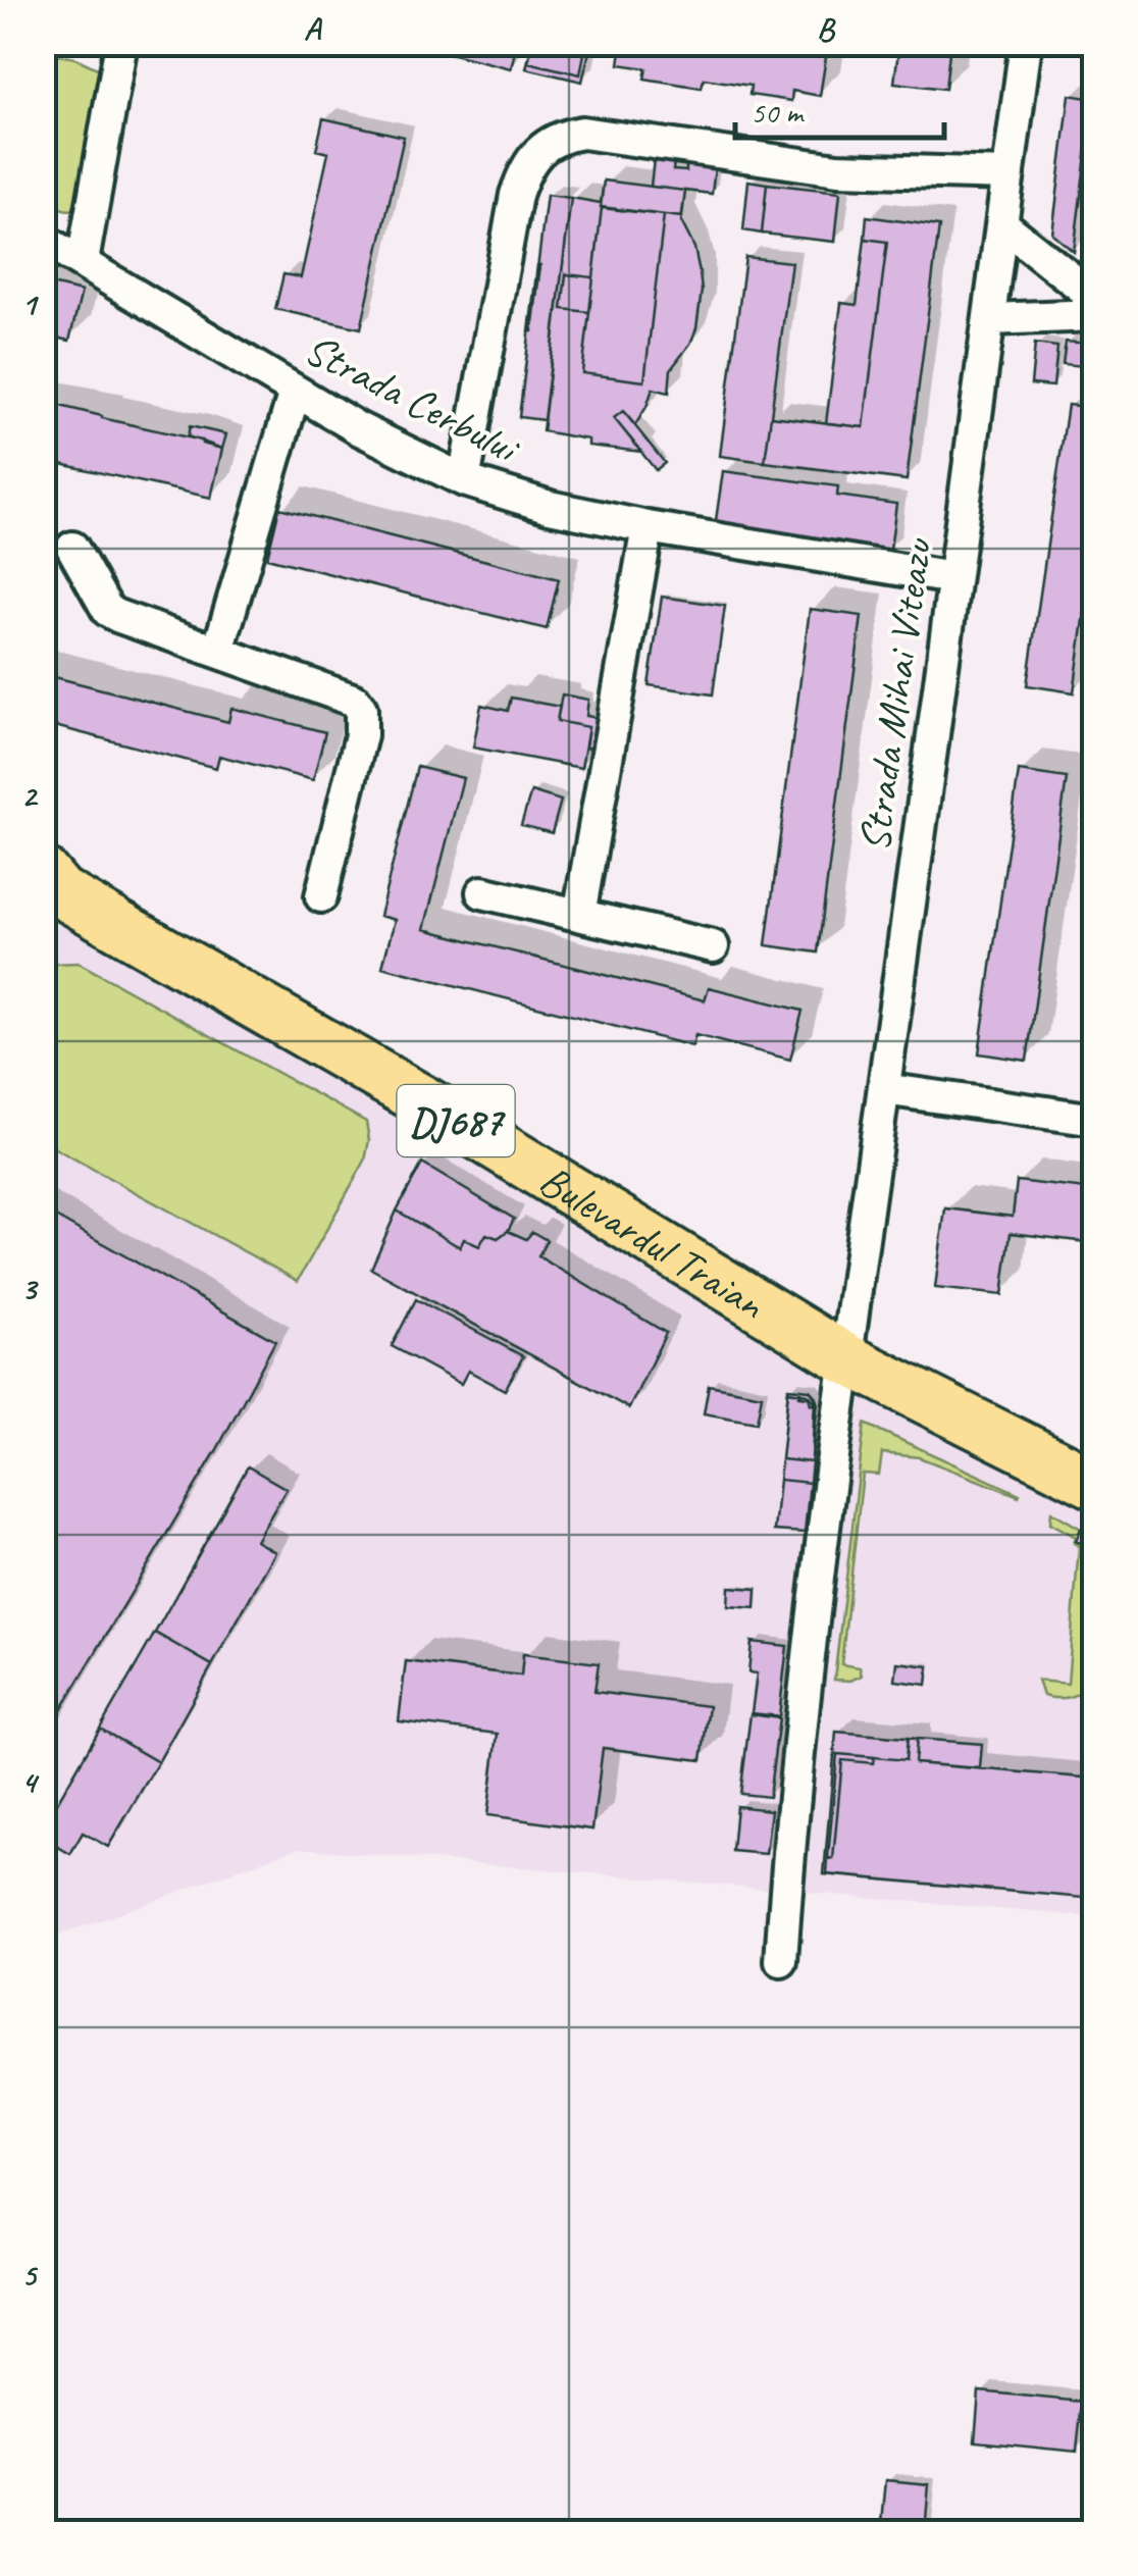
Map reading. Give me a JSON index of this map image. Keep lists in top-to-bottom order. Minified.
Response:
{"streets":{"main road":["DJ687","Bulevardul Traian"],"street":["Strada Cerbului","Strada Mihai Viteazu"]},"crossings":[["Strada Cerbului","Strada Mihai Viteazu"],["Strada Mihai Viteazu","Bulevardul Traian"]],"scale_bar":"50 m","grid":{"columns":["A","B"],"rows":["1","2","3","4","5"]}}
